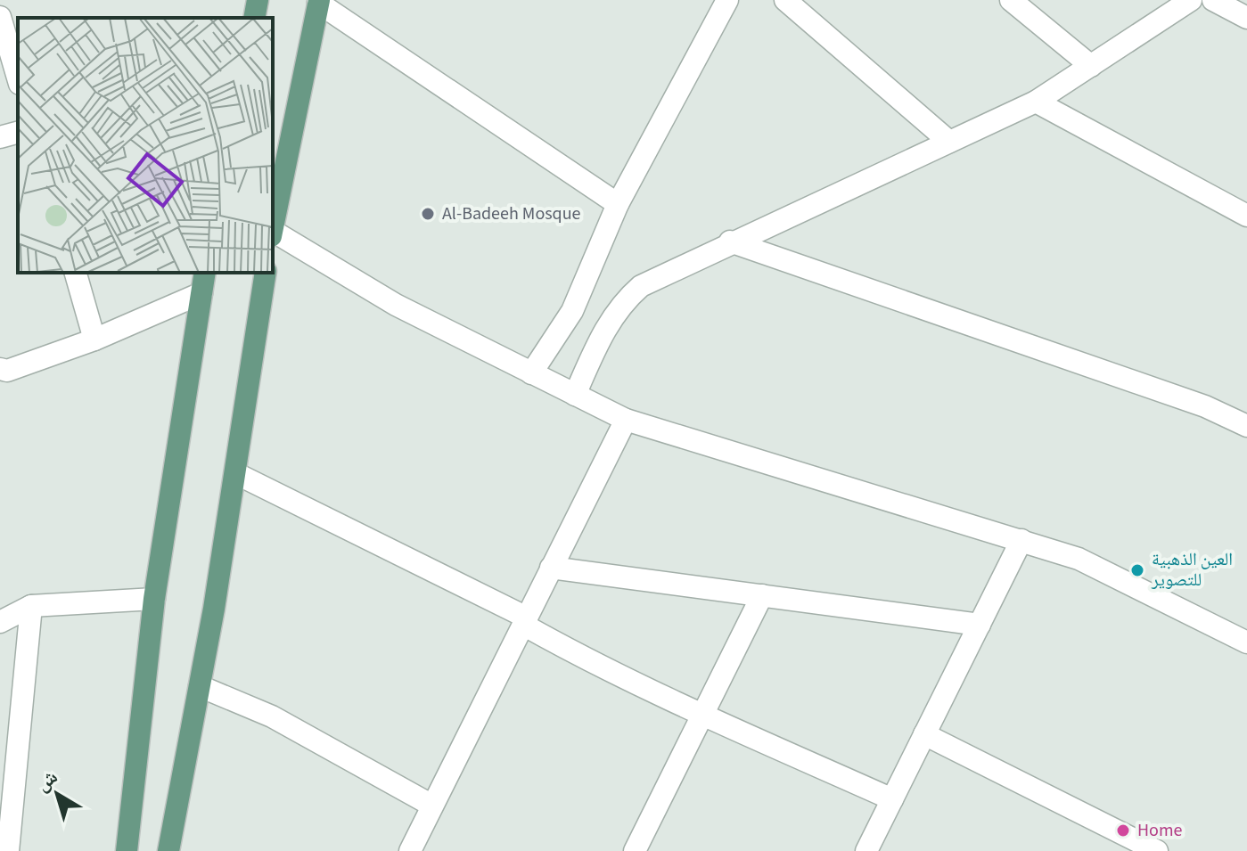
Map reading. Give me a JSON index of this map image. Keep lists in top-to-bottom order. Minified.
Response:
{"places":["Al-Badeeh Mosque","العين الذهبية للتصوير","Home"],"north":"top left"}
